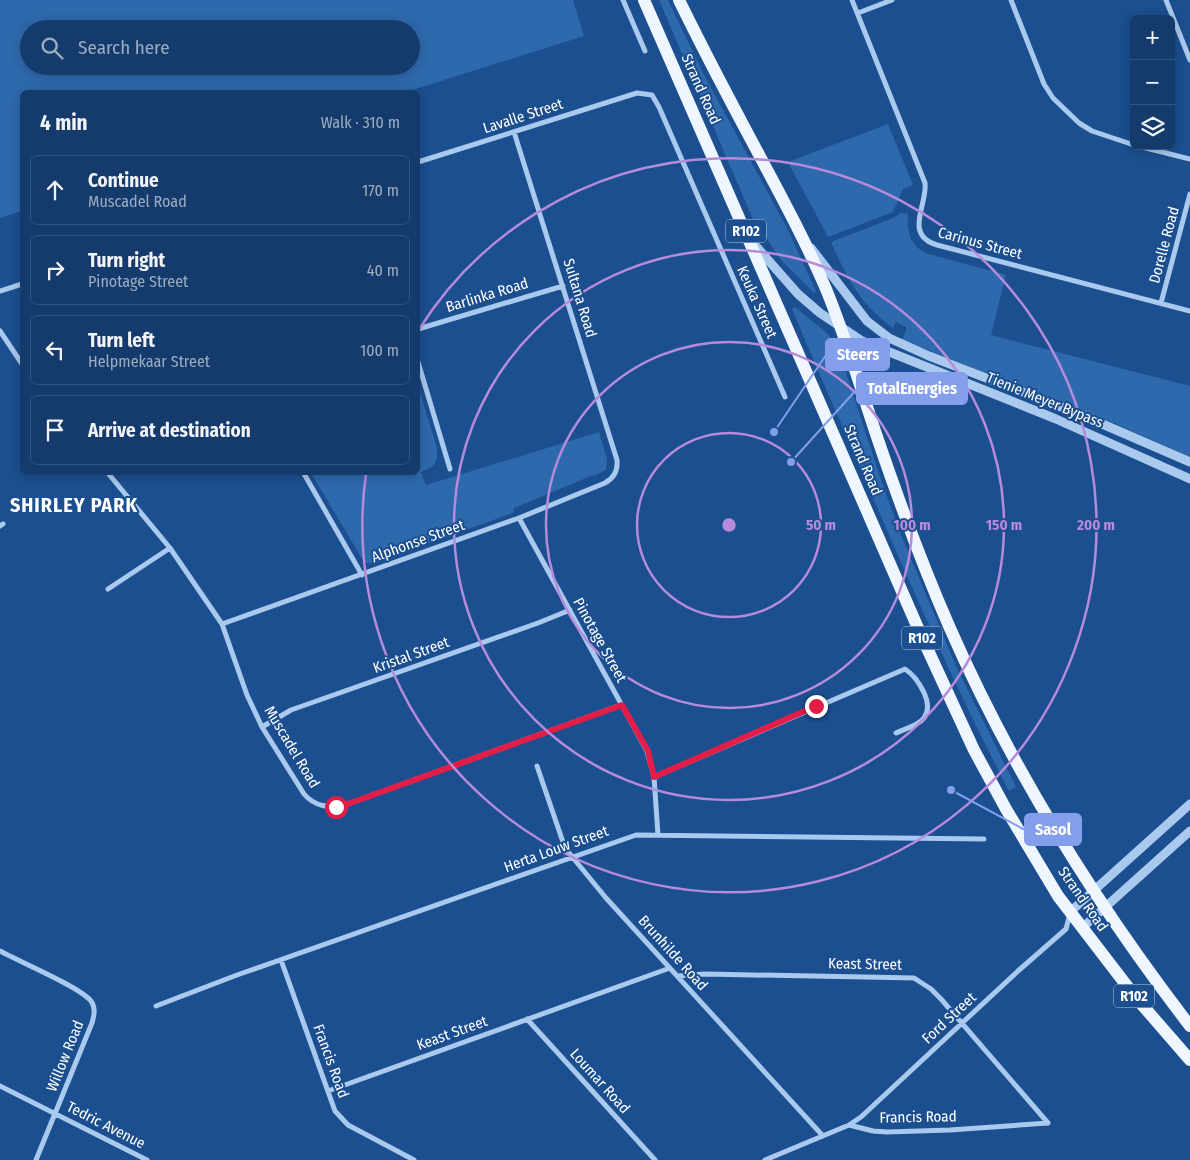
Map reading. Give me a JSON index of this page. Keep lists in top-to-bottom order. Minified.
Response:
{"streets":{"main road":["Strand Road","R102"],"street":["Lavalle Street","Carinus Street","Dorelle Road","Barlinka Road","Sultana Road","Keuka Street","Tienie Meyer Bypass","Alphonse Street","Pinotage Street","Kristal Street","Muscadel Road","Herta Louw Street","Brunhilde Road","Keast Street","Ford Street","Willow Road","Francis Road","Loumar Road","Tedric Avenue"]},"crossings":[["Strand Road","Tienie Meyer Bypass"],["Lavalle Street","Sultana Road"],["Lavalle Street","Keuka Street"],["Carinus Street","Dorelle Road"],["Barlinka Road","Sultana Road"],["Sultana Road","Alphonse Street"],["Alphonse Street","Pinotage Street"],["Alphonse Street","Muscadel Road"],["Pinotage Street","Kristal Street"],["Pinotage Street","Muscadel Road"],["Pinotage Street","Herta Louw Street"],["Kristal Street","Muscadel Road"],["Herta Louw Street","Brunhilde Road"],["Herta Louw Street","Francis Road"],["Brunhilde Road","Keast Street"],["Keast Street","Ford Street"],["Keast Street","Francis Road"],["Keast Street","Loumar Road"],["Ford Street","Francis Road"],["Willow Road","Tedric Avenue"]],"districts":["SHIRLEY PARK"],"places":["Steers","TotalEnergies","Sasol"],"page":{"map_buttons":["+","−"],"search":"Search here","heading":["4 min","Walk · 310 m"],"list":[["Continue","Muscadel Road","170 m"],["Turn right","Pinotage Street","40 m"],["Turn left","Helpmekaar Street","100 m"],"Arrive at destination"]},"rings":["50 m","100 m","150 m","200 m"]}
